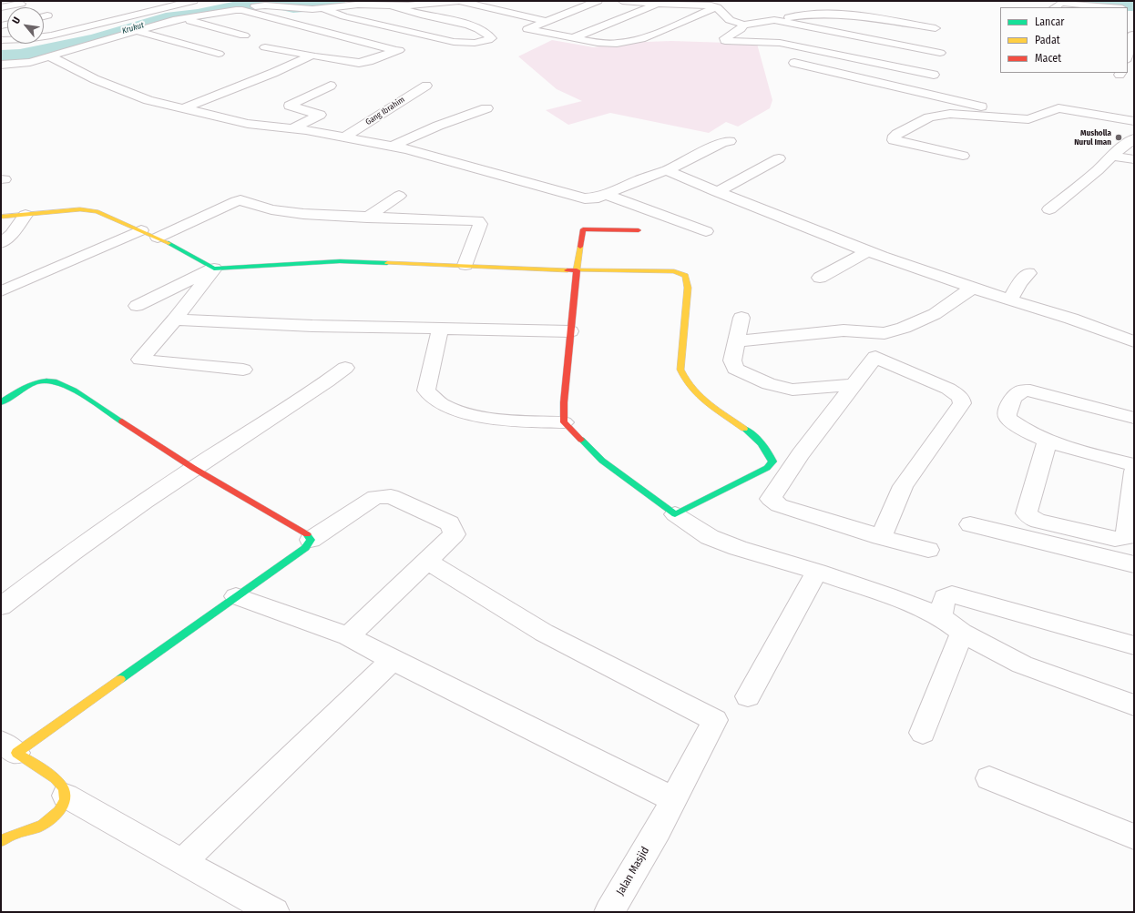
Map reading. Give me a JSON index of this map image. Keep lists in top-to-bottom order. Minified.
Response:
{"streets":{"street":["Gang Ibrahim","Jalan Masjid"]},"water":["Krukut"],"places":["Musholla Nurul Iman"],"legend":["Lancar","Padat","Macet"],"north":"top left"}
